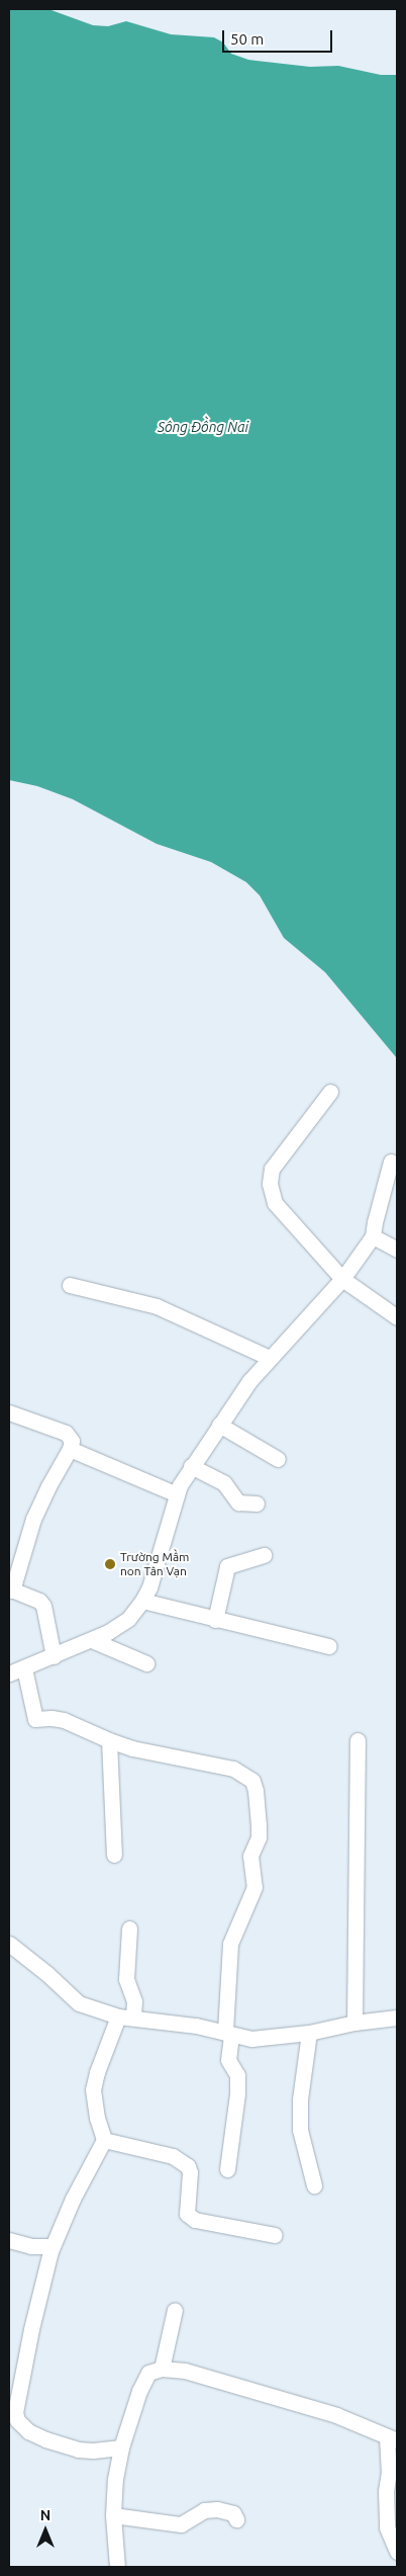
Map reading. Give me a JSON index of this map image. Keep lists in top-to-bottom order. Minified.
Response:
{"water":["Sông Đồng Nai"],"places":["Trường Mầm non Tân Vạn"],"scale_bar":"50 m","north":"top"}
